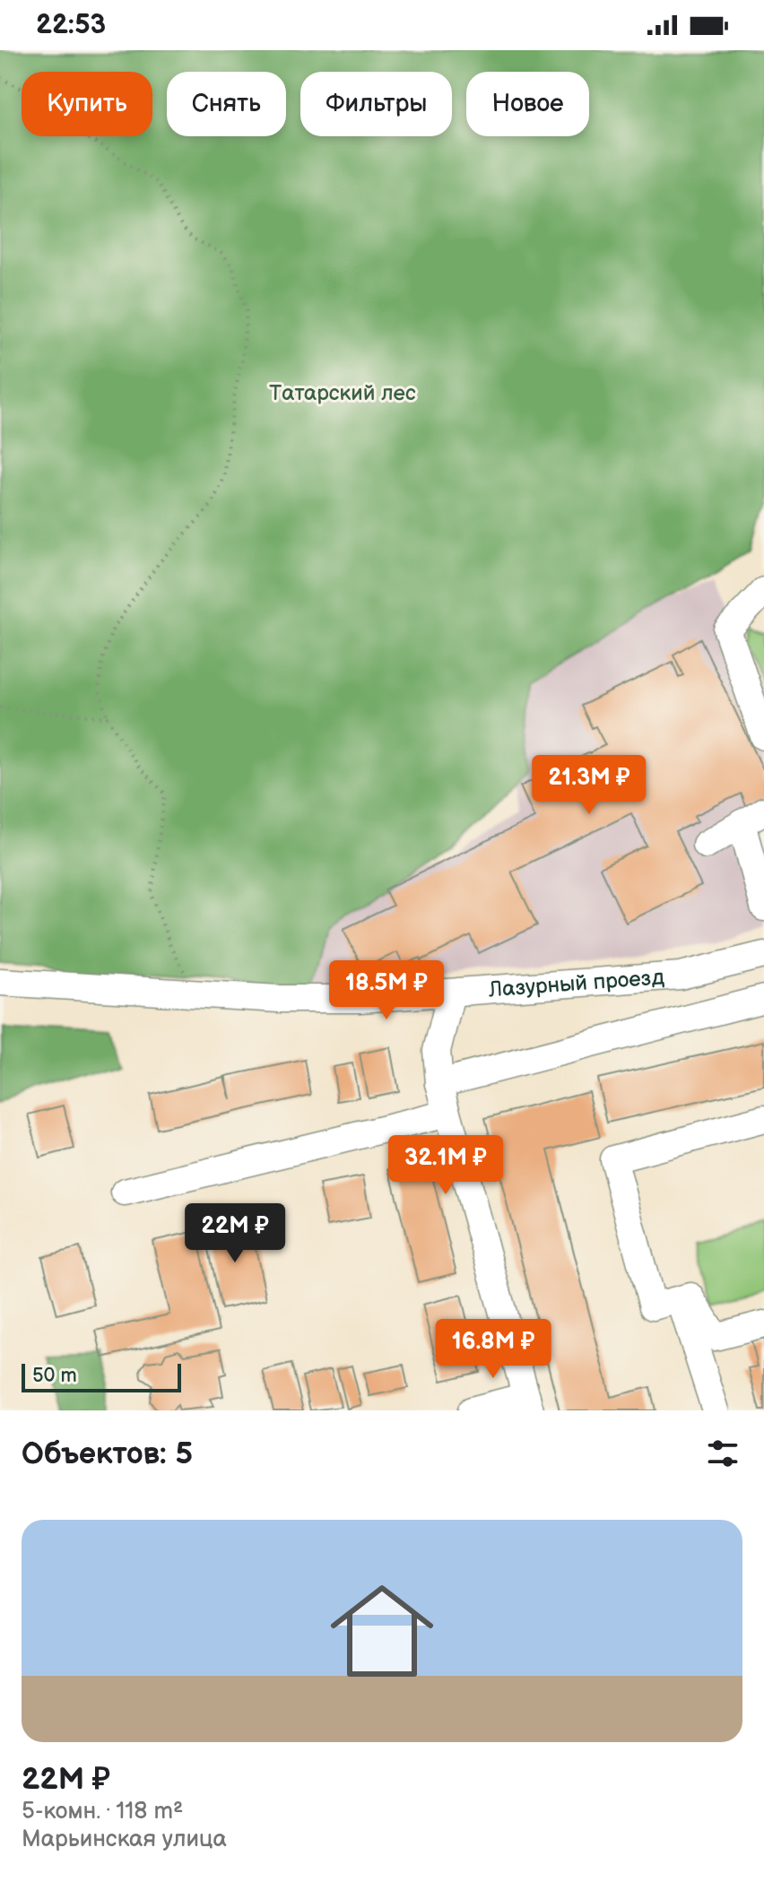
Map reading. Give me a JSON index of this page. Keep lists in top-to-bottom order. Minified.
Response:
{"streets":{"street":["Лазурный проезд"]},"parks":["Татарский лес"],"scale_bar":"50 m","page":{"status":"22:53","chip":["Купить","Снять","Фильтры","Новое"],"price":["21.3M ₽","18.5M ₽","32.1M ₽","22M ₽","16.8M ₽"],"scale":"50 m","heading":"Объектов: 5","list":[{"name":"22M ₽","note":"5-комн. · 118 m² · Марьинская улица"}]}}
